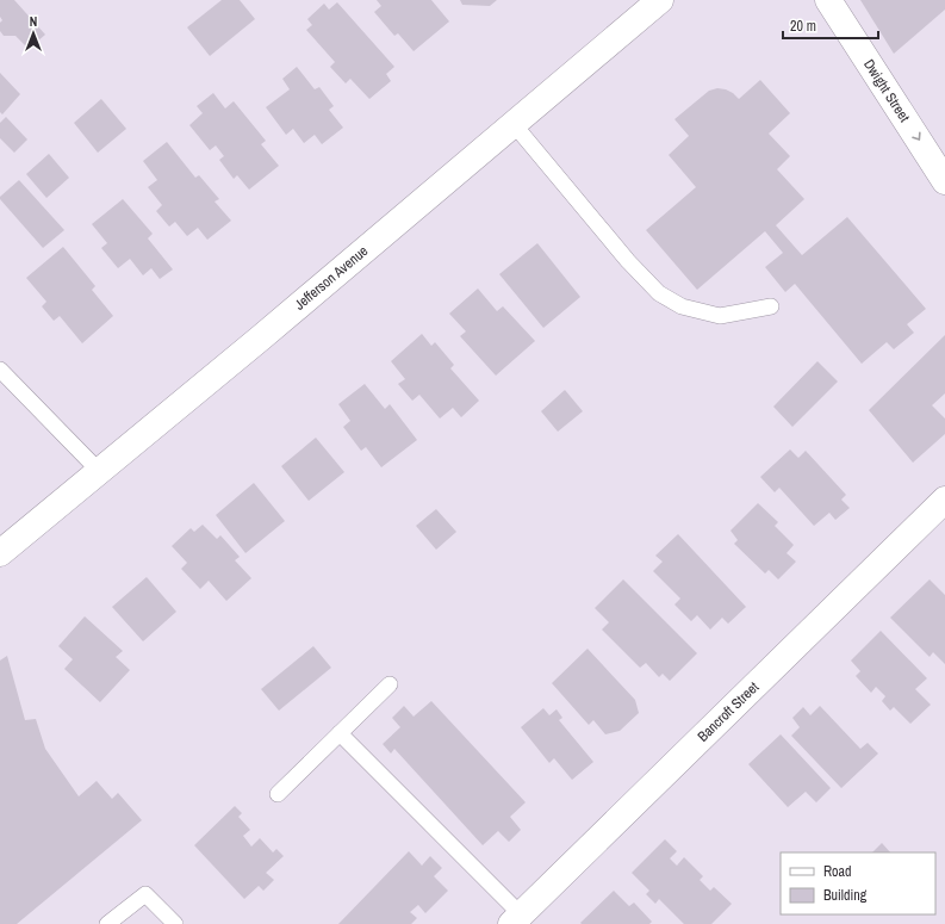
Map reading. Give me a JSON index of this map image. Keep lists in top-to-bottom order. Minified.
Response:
{"streets":{"street":["Dwight Street","Jefferson Avenue","Bancroft Street"]},"one_way":["Dwight Street"],"legend":["Road","Building"],"scale_bar":"20 m","north":"top"}
